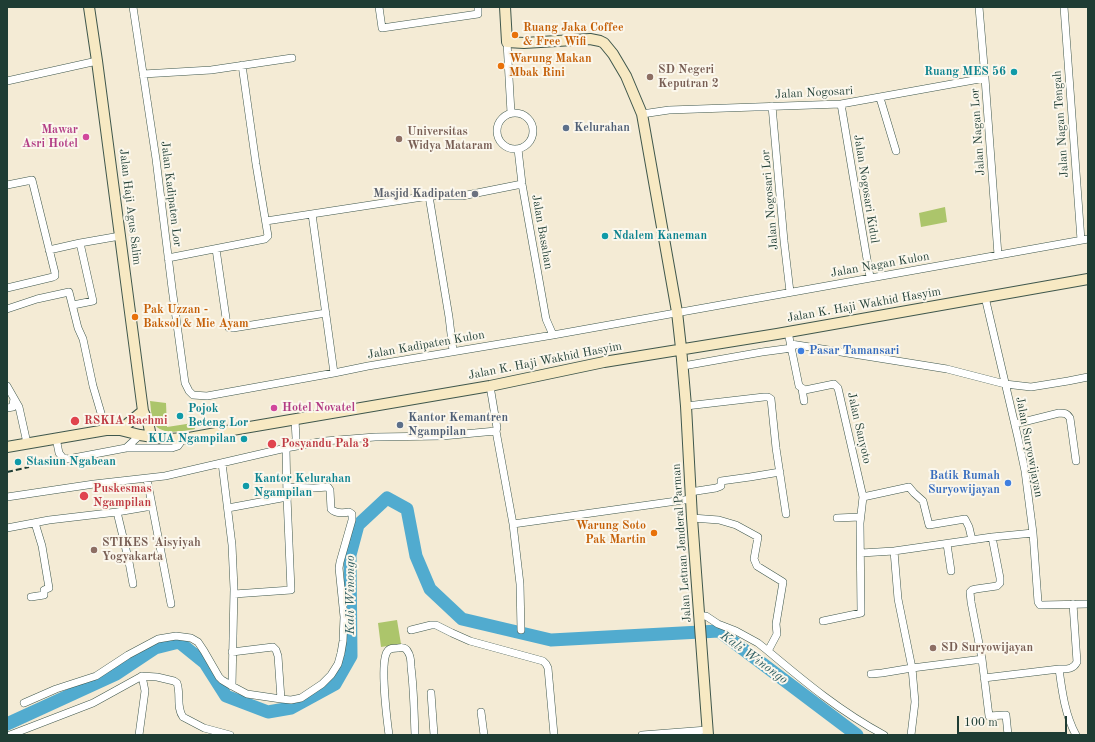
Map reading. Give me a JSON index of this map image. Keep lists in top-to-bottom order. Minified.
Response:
{"streets":{"street":["Jalan Nogosari","Jalan Nagan Tengah","Jalan Nagan Lor","Jalan Nogosari Kidul","Jalan Kadipaten Lor","Jalan Nogosari Lor","Jalan Haji Agus Salim","Jalan Basahan","Jalan Nagan Kulon","Jalan K. Haji Wakhid Hasyim","Jalan Kadipaten Kulon","Jalan Sanyoto","Jalan Suryowijayan","Jalan Letnan Jenderal Parman"]},"crossings":[["Jalan Nogosari","Jalan Nagan Lor"],["Jalan Nogosari","Jalan Nogosari Kidul"],["Jalan Nogosari","Jalan Nogosari Lor"],["Jalan Nogosari","Jalan Letnan Jenderal Parman"],["Jalan Nagan Tengah","Jalan Nagan Kulon"],["Jalan Nagan Lor","Jalan Nagan Kulon"],["Jalan Nogosari Kidul","Jalan Nagan Kulon"],["Jalan Kadipaten Lor","Jalan Kadipaten Kulon"],["Jalan Nogosari Lor","Jalan Nagan Kulon"],["Jalan Haji Agus Salim","Jalan K. Haji Wakhid Hasyim"],["Jalan Basahan","Jalan Kadipaten Kulon"],["Jalan Nagan Kulon","Jalan Kadipaten Kulon"],["Jalan Nagan Kulon","Jalan Letnan Jenderal Parman"],["Jalan K. Haji Wakhid Hasyim","Jalan Suryowijayan"],["Jalan K. Haji Wakhid Hasyim","Jalan Letnan Jenderal Parman"],["Jalan Kadipaten Kulon","Jalan Letnan Jenderal Parman"]],"water":["Kali Winongo"],"places":["Ruang Jaka Coffee & Free Wifi","Warung Makan Mbak Rini","Ruang MES 56","SD Negeri Keputran 2","Kelurahan","Mawar Asri Hotel","Universitas Widya Mataram","Masjid Kadipaten","Ndalem Kaneman","Pak Uzzan - Baksol & Mie Ayam","Pasar Tamansari","Hotel Novatel","Pojok Beteng Lor","RSKIA Rachmi","Kantor Kemantren Ngampilan","KUA Ngampilan","Posyandu Pala 3","Stasiun Ngabean","Batik Rumah Suryowijayan","Kantor Kelurahan Ngampilan","Puskesmas Ngampilan","Warung Soto Pak Martin","STIKES 'Aisyiyah Yogyakarta","SD Suryowijayan"],"scale_bar":"100 m"}
